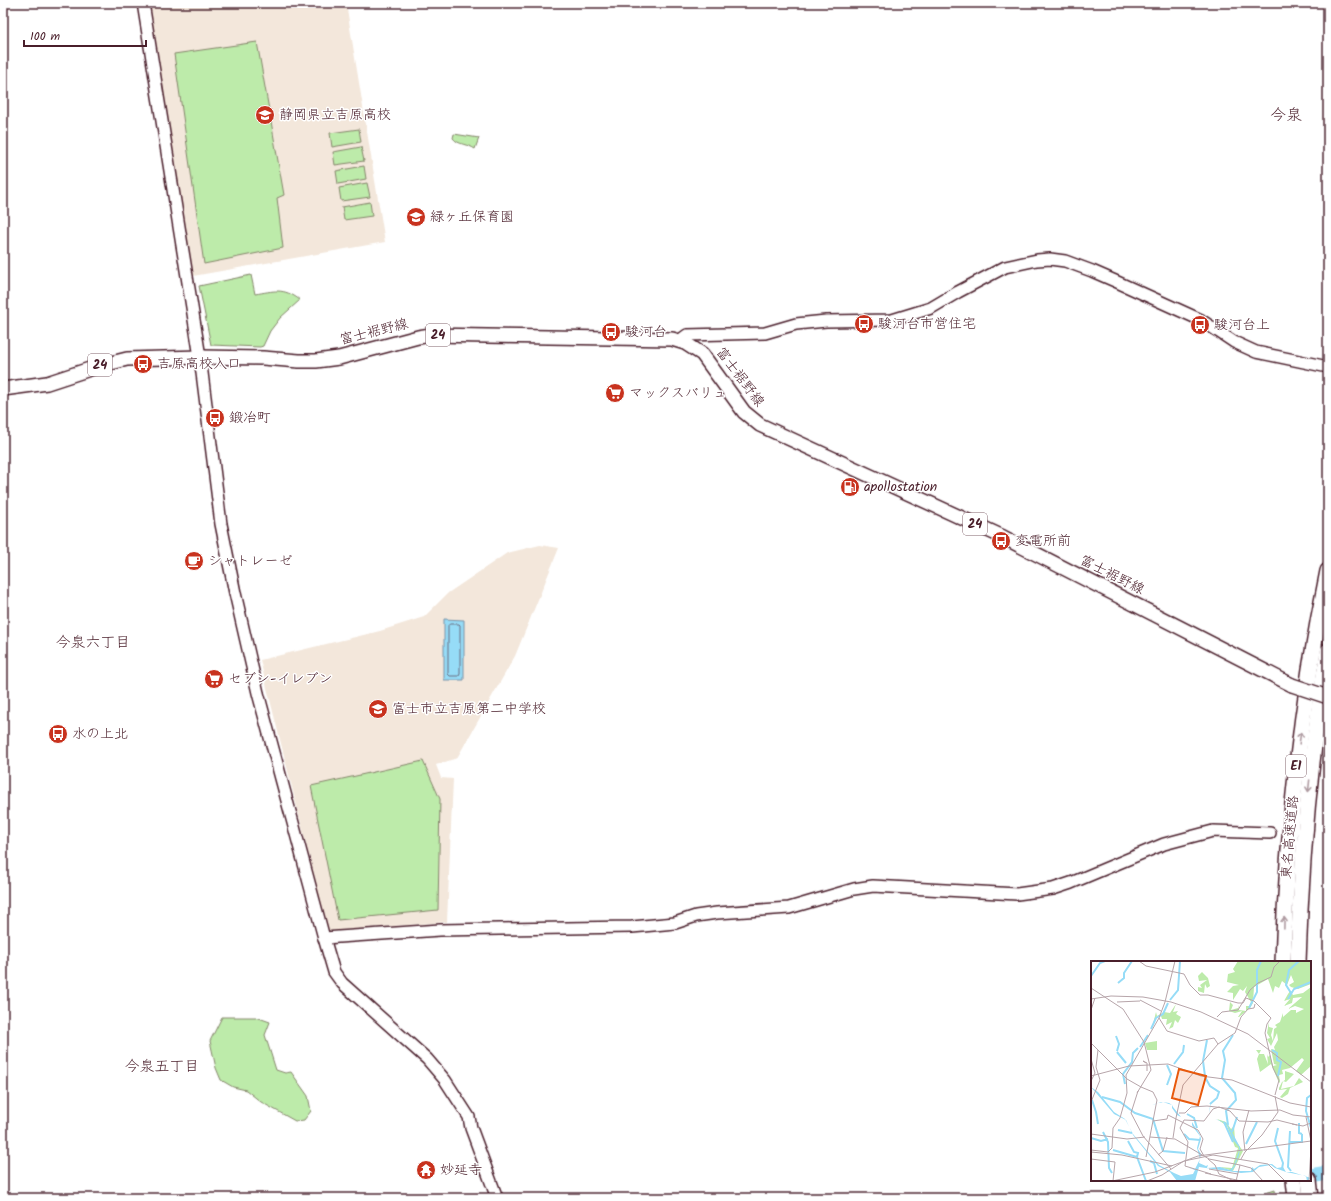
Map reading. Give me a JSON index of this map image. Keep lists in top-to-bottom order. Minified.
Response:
{"streets":{"highway":["E1","東名高速道路"],"main road":["富士裾野線","24"]},"districts":["今泉","今泉六丁目","今泉五丁目"],"places":{"school or university":["静岡県立吉原高校","緑ヶ丘保育園","富士市立吉原第二中学校"],"bus stop":["駿河台市営住宅","駿河台上","駿河台","吉原高校入口","鍛冶町","変電所前","水の上北"],"supermarket":["マックスバリュ","セブン-イレブン"],"fuel station":["apollostation"],"cafe":["シャトレーゼ"],"temple":["妙延寺"]},"scale_bar":"100 m"}
